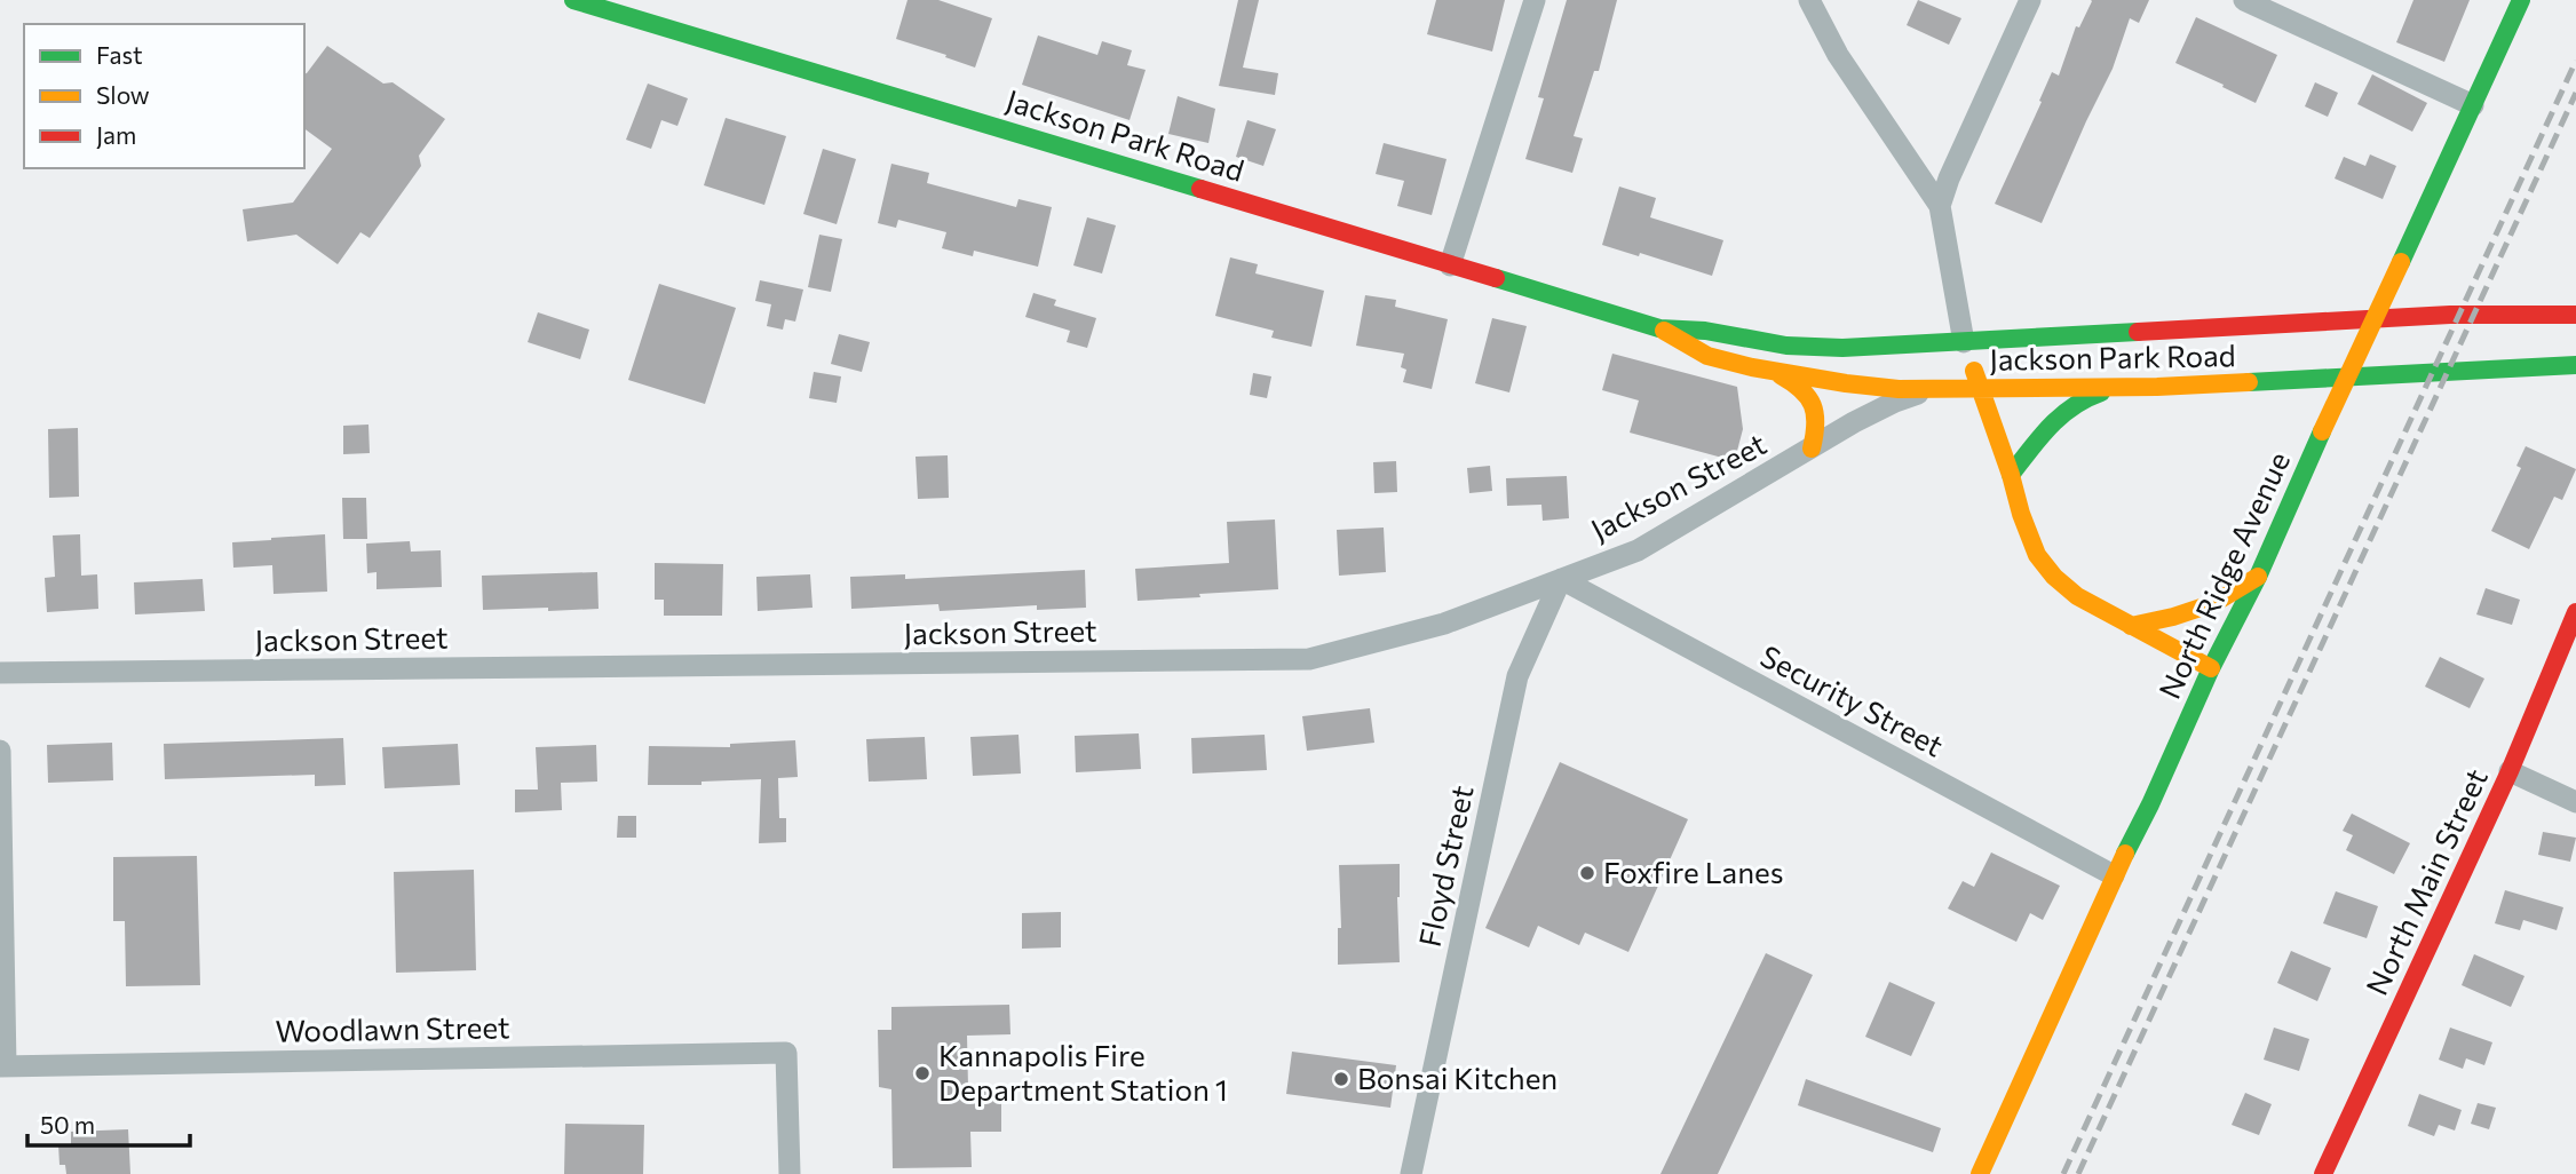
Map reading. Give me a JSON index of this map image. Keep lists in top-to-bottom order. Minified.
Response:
{"streets":{"main road":["Jackson Park Road","North Ridge Avenue","North Main Street"],"street":["Jackson Street","Security Street","Floyd Street","Woodlawn Street"]},"crossings":[["Jackson Park Road","Jackson Street"],["Jackson Street","Security Street"],["Jackson Street","Floyd Street"],["North Ridge Avenue","Security Street"],["Security Street","Floyd Street"]],"places":["Foxfire Lanes","Kannapolis Fire Department Station 1","Bonsai Kitchen"],"legend":["Fast","Slow","Jam"],"scale_bar":"50 m"}
